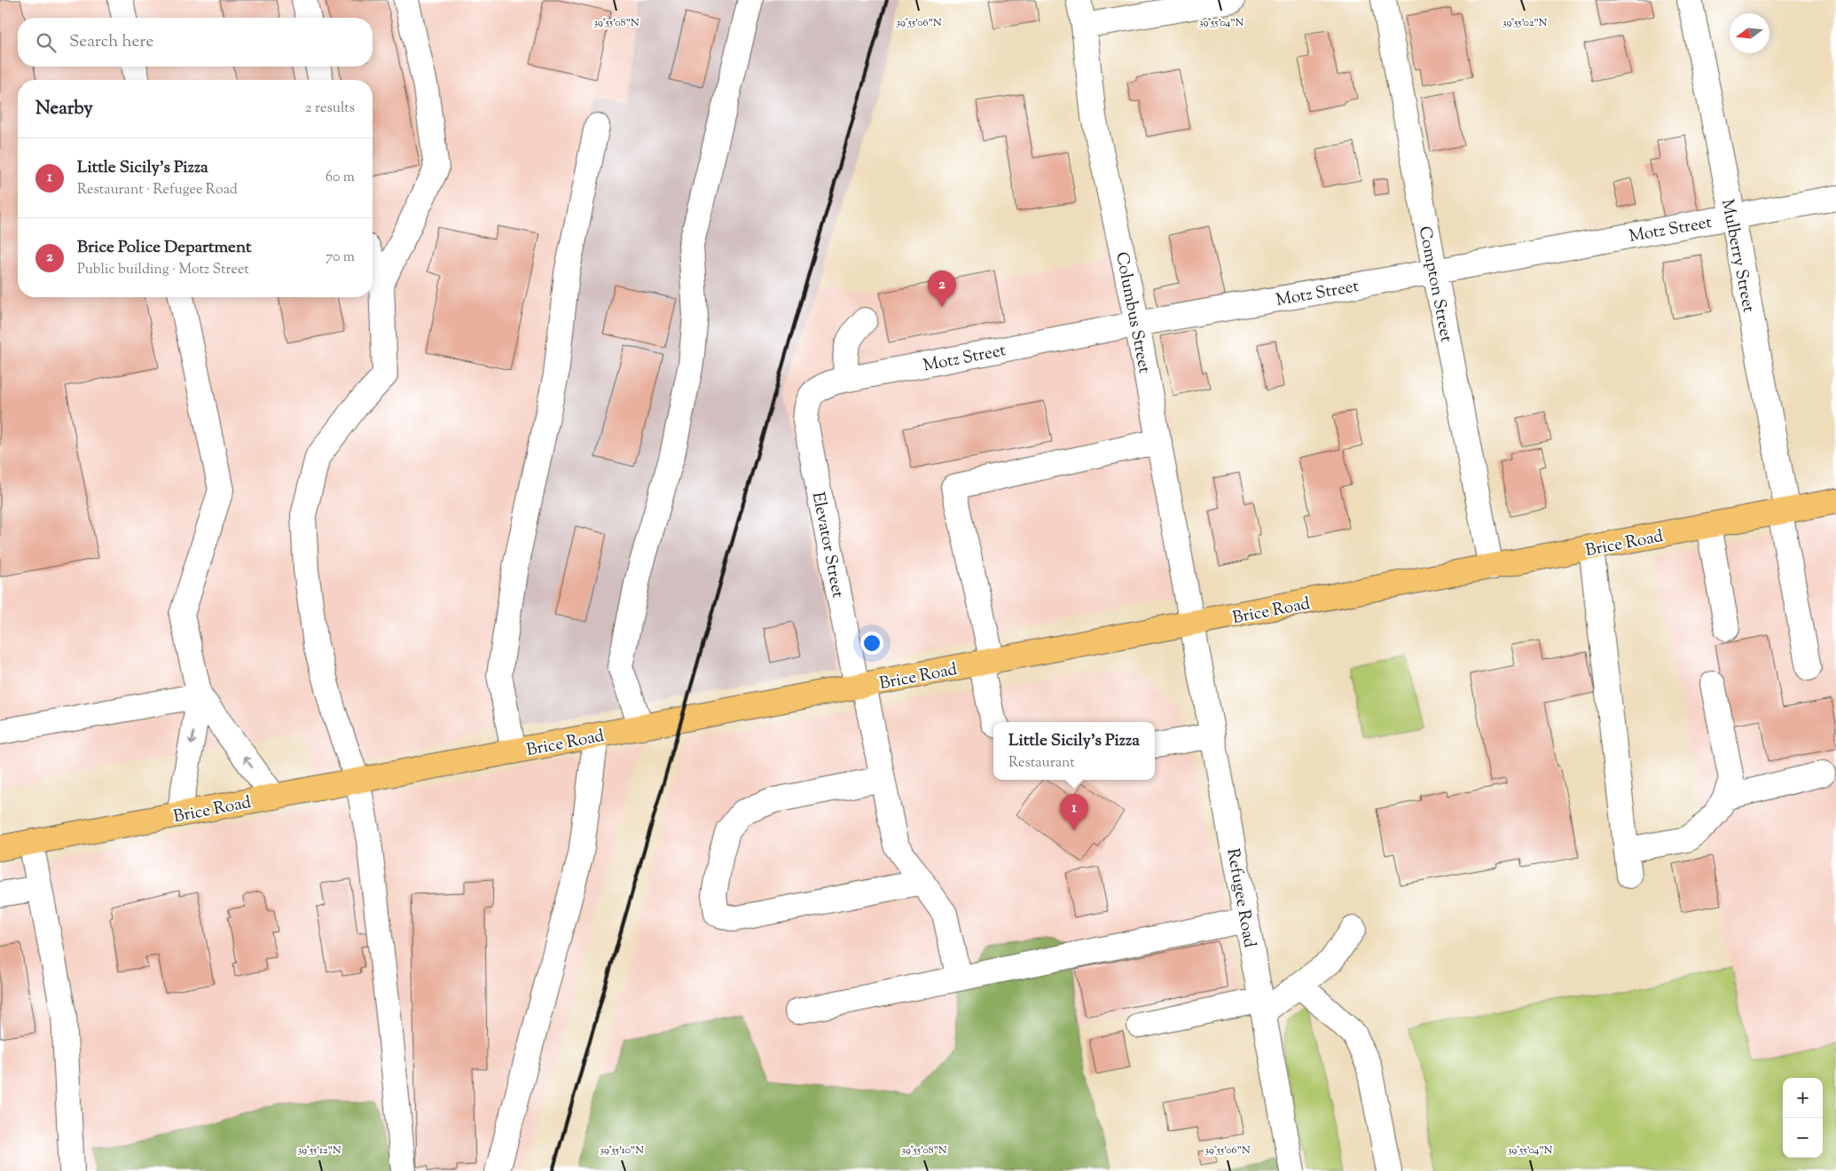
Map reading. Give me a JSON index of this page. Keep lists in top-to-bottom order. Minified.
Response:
{"streets":{"main road":["Brice Road"],"street":["Motz Street","Mulberry Street","Compton Street","Columbus Street","Elevator Street","Refugee Road"]},"crossings":[["Motz Street","Mulberry Street"],["Motz Street","Compton Street"],["Motz Street","Columbus Street"],["Motz Street","Elevator Street"],["Mulberry Street","Brice Road"],["Compton Street","Brice Road"],["Columbus Street","Brice Road"],["Columbus Street","Refugee Road"],["Brice Road","Elevator Street"],["Brice Road","Refugee Road"]],"north":"left","page":{"search":"Search here","heading":["Nearby","2 results"],"list":[{"mark":"1","name":"Little Sicily's Pizza","note":"Restaurant · Refugee Road","value":"60 m"},{"mark":"2","name":"Brice Police Department","note":"Public building · Motz Street","value":"70 m"}],"pins":["2","1"],"popup":["Little Sicily's Pizza","Restaurant"],"map_buttons":["+","−"]},"coordinates":["39°55'04\"N","39°55'02\"N","39°55'08\"N","39°55'06\"N","39°55'12\"N","39°55'10\"N"]}
